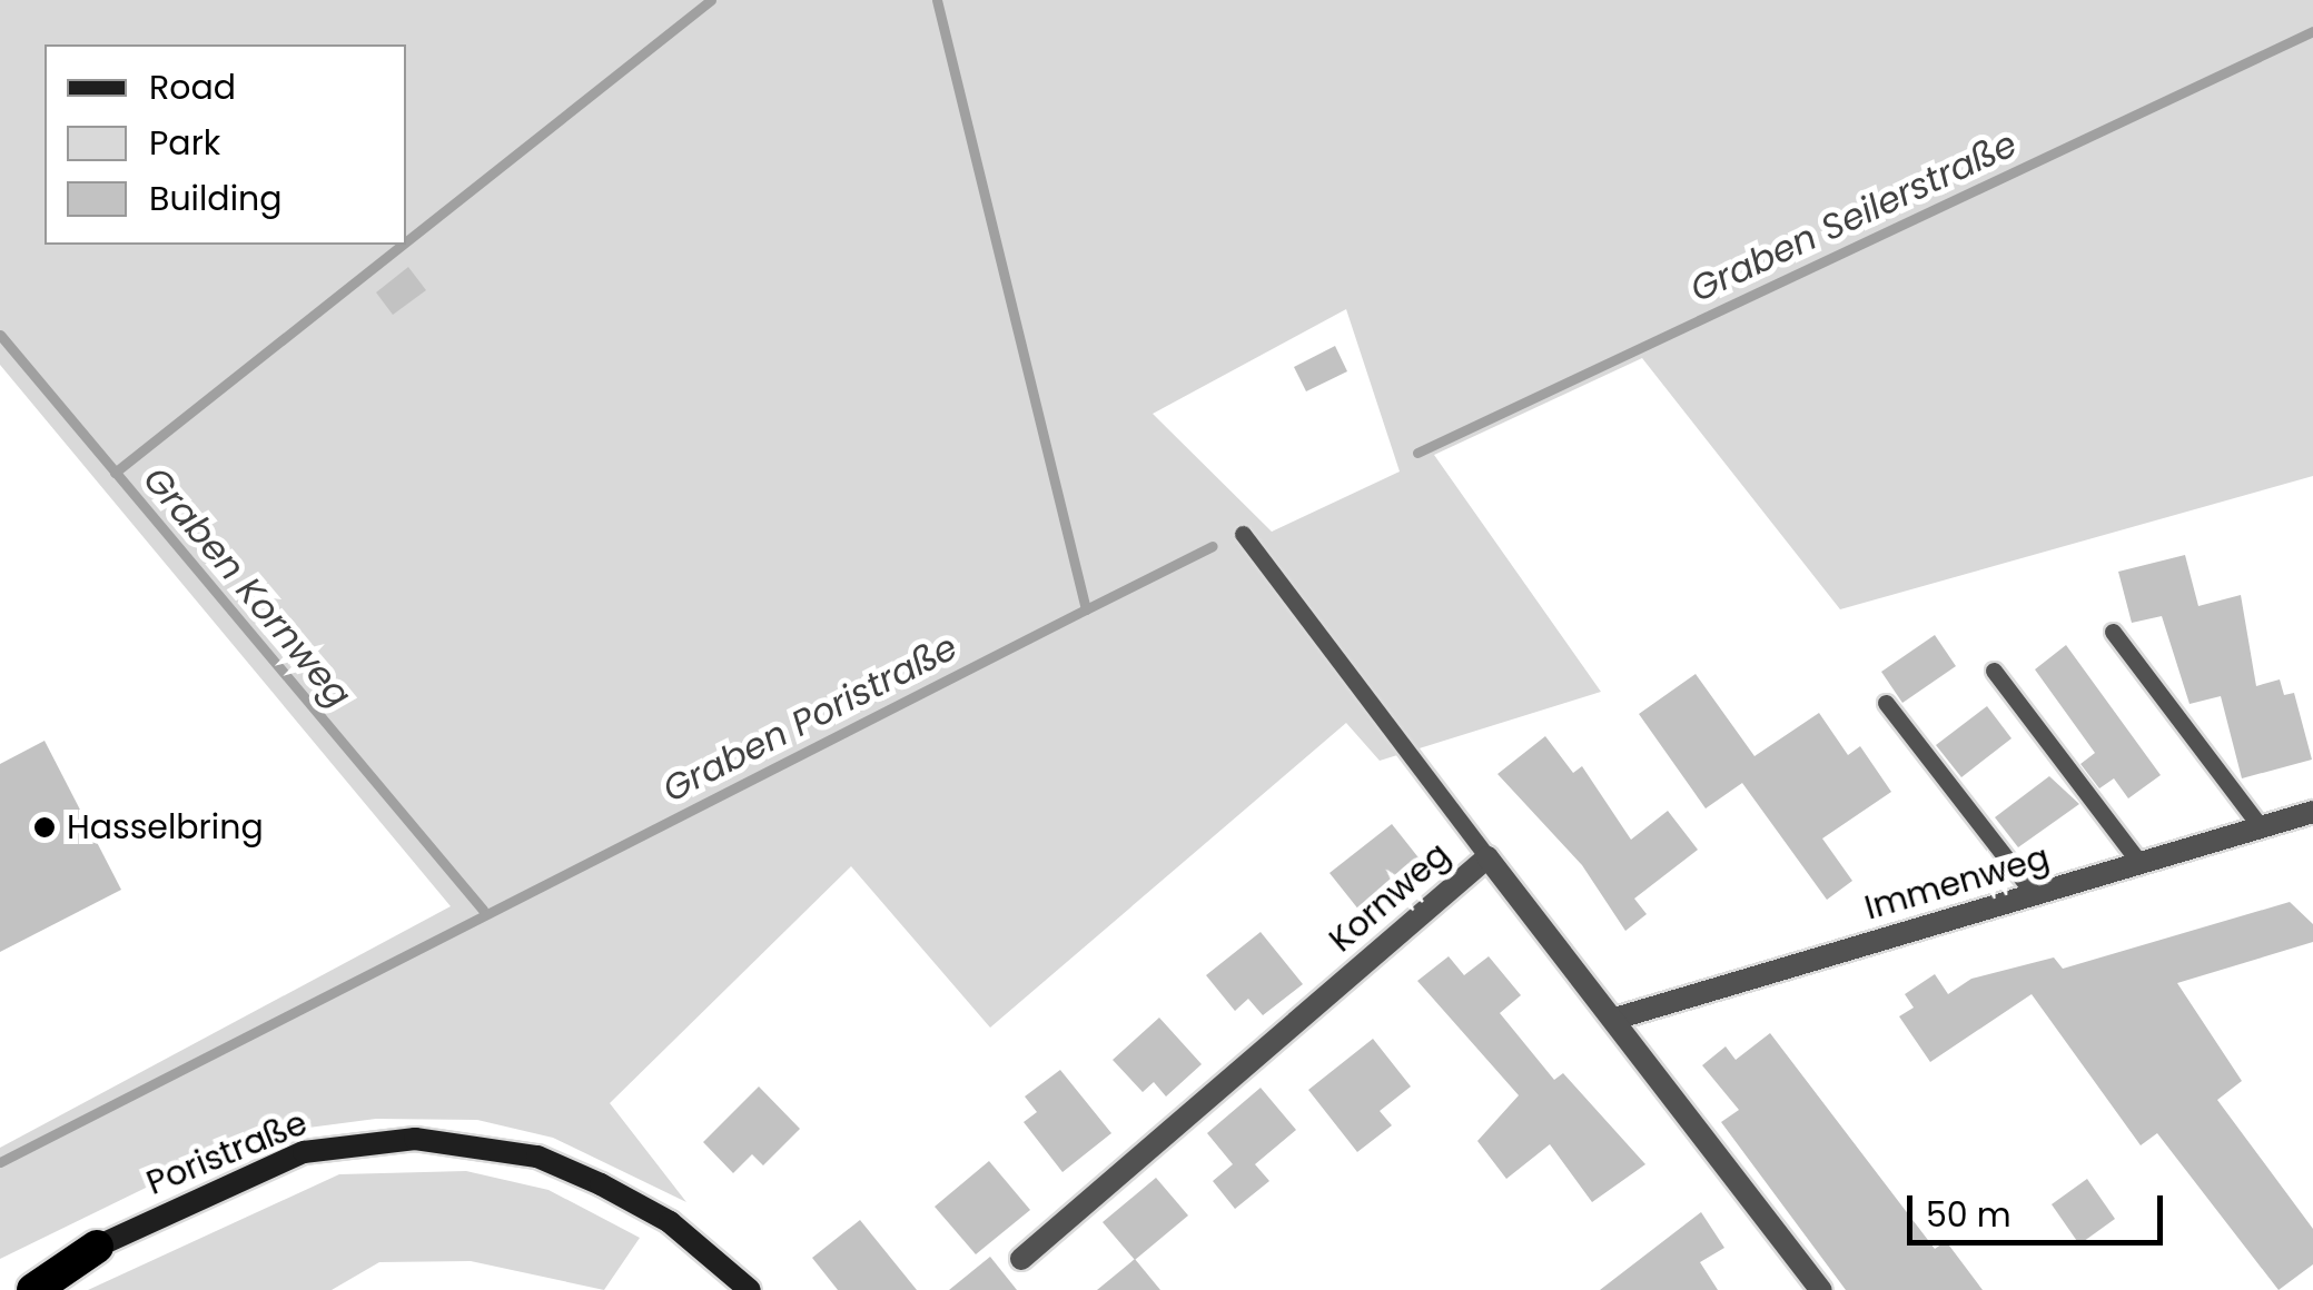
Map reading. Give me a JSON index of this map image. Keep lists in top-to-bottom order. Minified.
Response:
{"streets":{"main road":["Poristraße"],"street":["Immenweg","Kornweg"]},"crossings":[["Immenweg","Kornweg"]],"water":["Graben Seilerstraße","Graben Kornweg","Graben Poristraße"],"places":["Hasselbring"],"legend":["Road","Park","Building"],"scale_bar":"50 m"}
